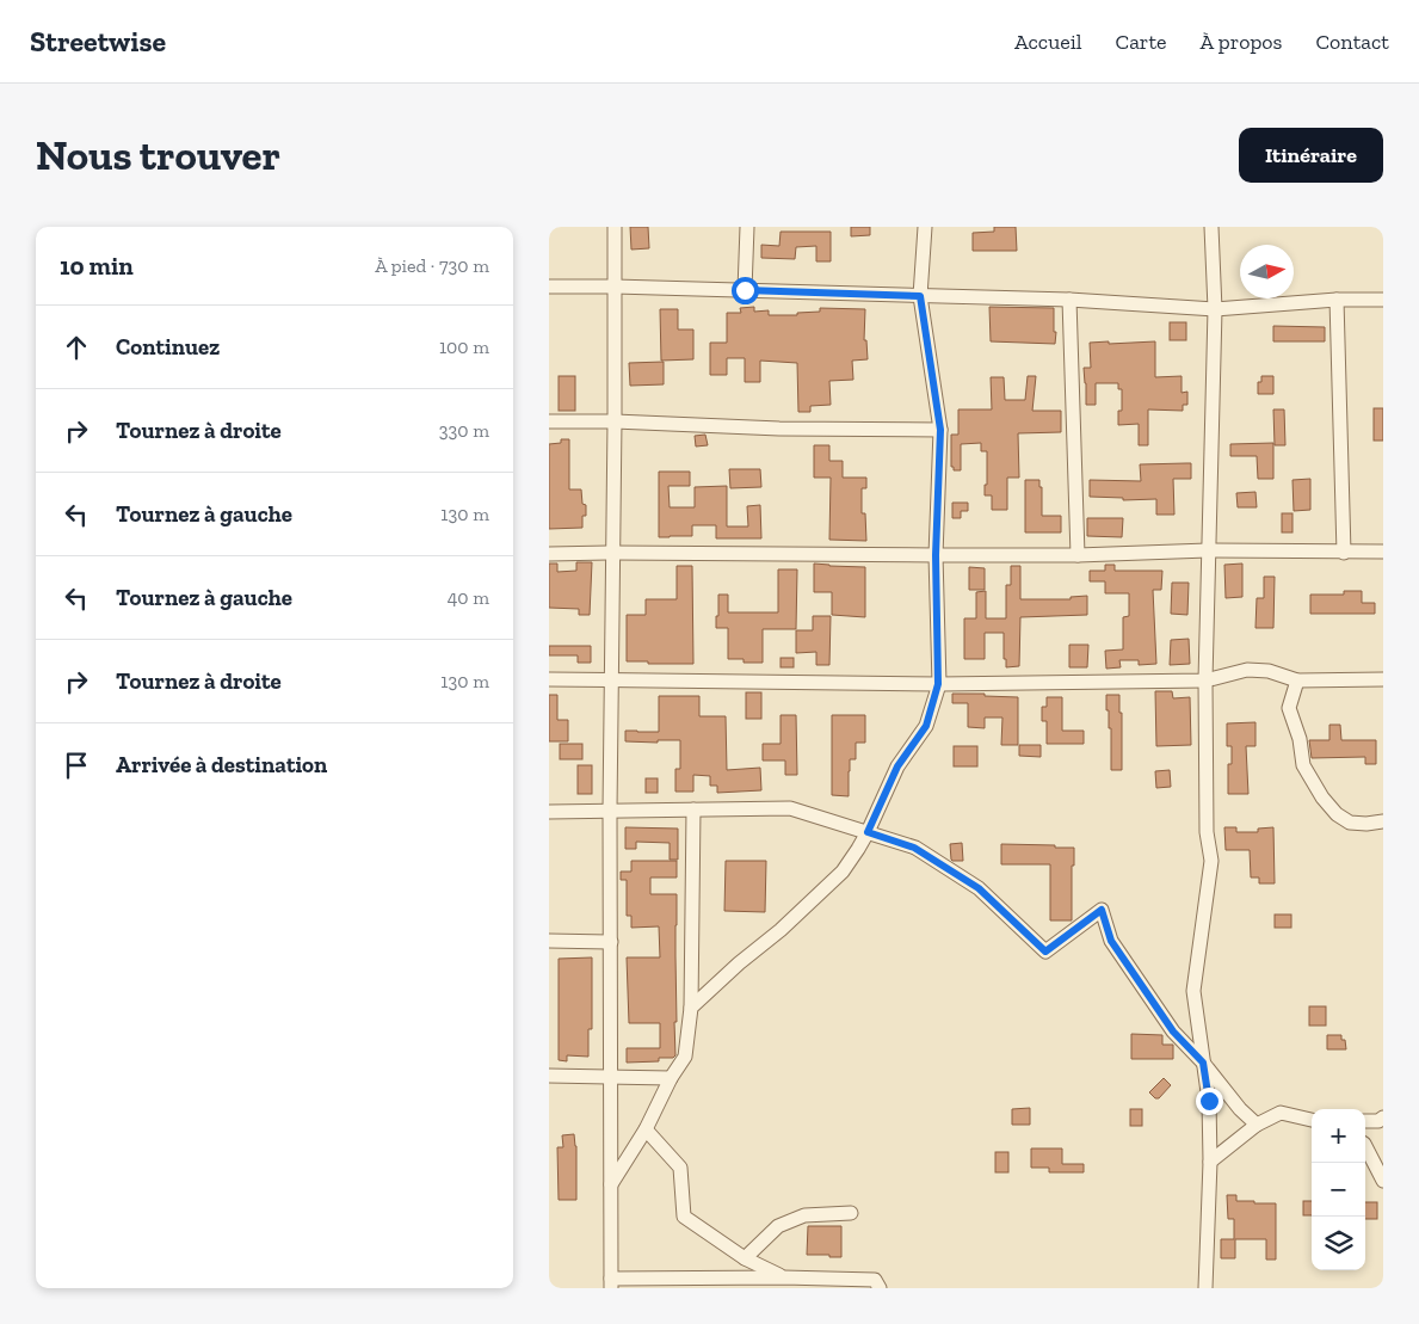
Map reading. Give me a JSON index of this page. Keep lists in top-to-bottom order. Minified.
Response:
{"north":"right","page":{"header":"Streetwise","nav":["Accueil","Carte","À propos","Contact"],"buttons":"Itinéraire","title":"Nous trouver","heading":["10 min","À pied · 730 m"],"list":[["Continuez","100 m"],["Tournez à droite","330 m"],["Tournez à gauche","130 m"],["Tournez à gauche","40 m"],["Tournez à droite","130 m"],"Arrivée à destination"],"map_buttons":["+","−"]}}
